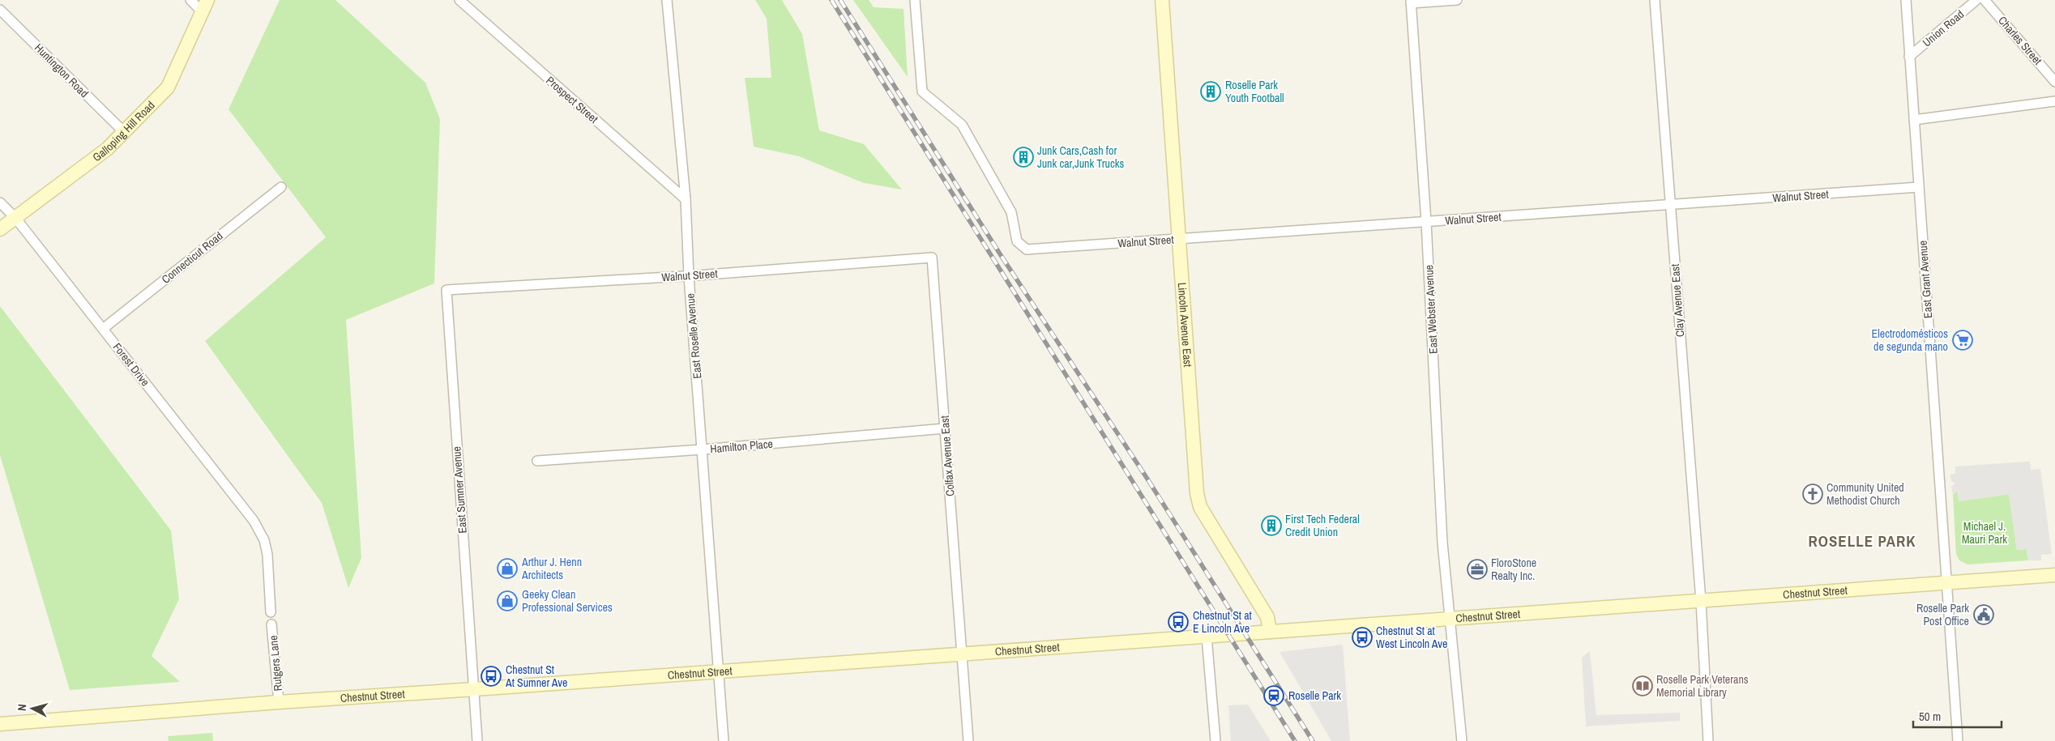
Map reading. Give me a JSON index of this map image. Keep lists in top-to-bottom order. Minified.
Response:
{"streets":{"street":["Union Road","Charles Street","Huntington Road","Prospect Street","Galloping Hill Road","Walnut Street","Connecticut Road","East Grant Avenue","Clay Avenue East","East Webster Avenue","Lincoln Avenue East","East Roselle Avenue","Forest Drive","Hamilton Place","Colfax Avenue East","East Sumner Avenue","Chestnut Street","Rutgers Lane"]},"crossings":[["Union Road","East Grant Avenue"],["Huntington Road","Galloping Hill Road"],["Prospect Street","East Roselle Avenue"],["Galloping Hill Road","Forest Drive"],["Walnut Street","East Grant Avenue"],["Walnut Street","Clay Avenue East"],["Walnut Street","East Webster Avenue"],["Walnut Street","Lincoln Avenue East"],["Walnut Street","East Roselle Avenue"],["Walnut Street","Colfax Avenue East"],["Walnut Street","East Sumner Avenue"],["Connecticut Road","Forest Drive"],["East Grant Avenue","Chestnut Street"],["Clay Avenue East","Chestnut Street"],["East Webster Avenue","Chestnut Street"],["Lincoln Avenue East","Chestnut Street"],["East Roselle Avenue","Hamilton Place"],["East Roselle Avenue","Chestnut Street"],["Hamilton Place","Colfax Avenue East"],["Colfax Avenue East","Chestnut Street"],["East Sumner Avenue","Chestnut Street"],["Chestnut Street","Rutgers Lane"]],"districts":["ROSELLE PARK"],"parks":["Michael J. Mauri Park"],"places":{"building":["Roselle Park Youth Football","Junk Cars,Cash for Junk car,Junk Trucks","First Tech Federal Credit Union"],"supermarket":["Electrodomésticos de segunda mano"],"church":["Community United Methodist Church"],"shop":["Arthur J. Henn Architects","Geeky Clean Professional Services"],"office":["FloroStone Realty Inc."],"public building":["Roselle Park Post Office"],"bus stop":["Chestnut St at E Lincoln Ave","Chestnut St at West Lincoln Ave","Chestnut St At Sumner Ave"],"library":["Roselle Park Veterans Memorial Library"],"station":["Roselle Park"]},"scale_bar":"50 m","north":"left"}
